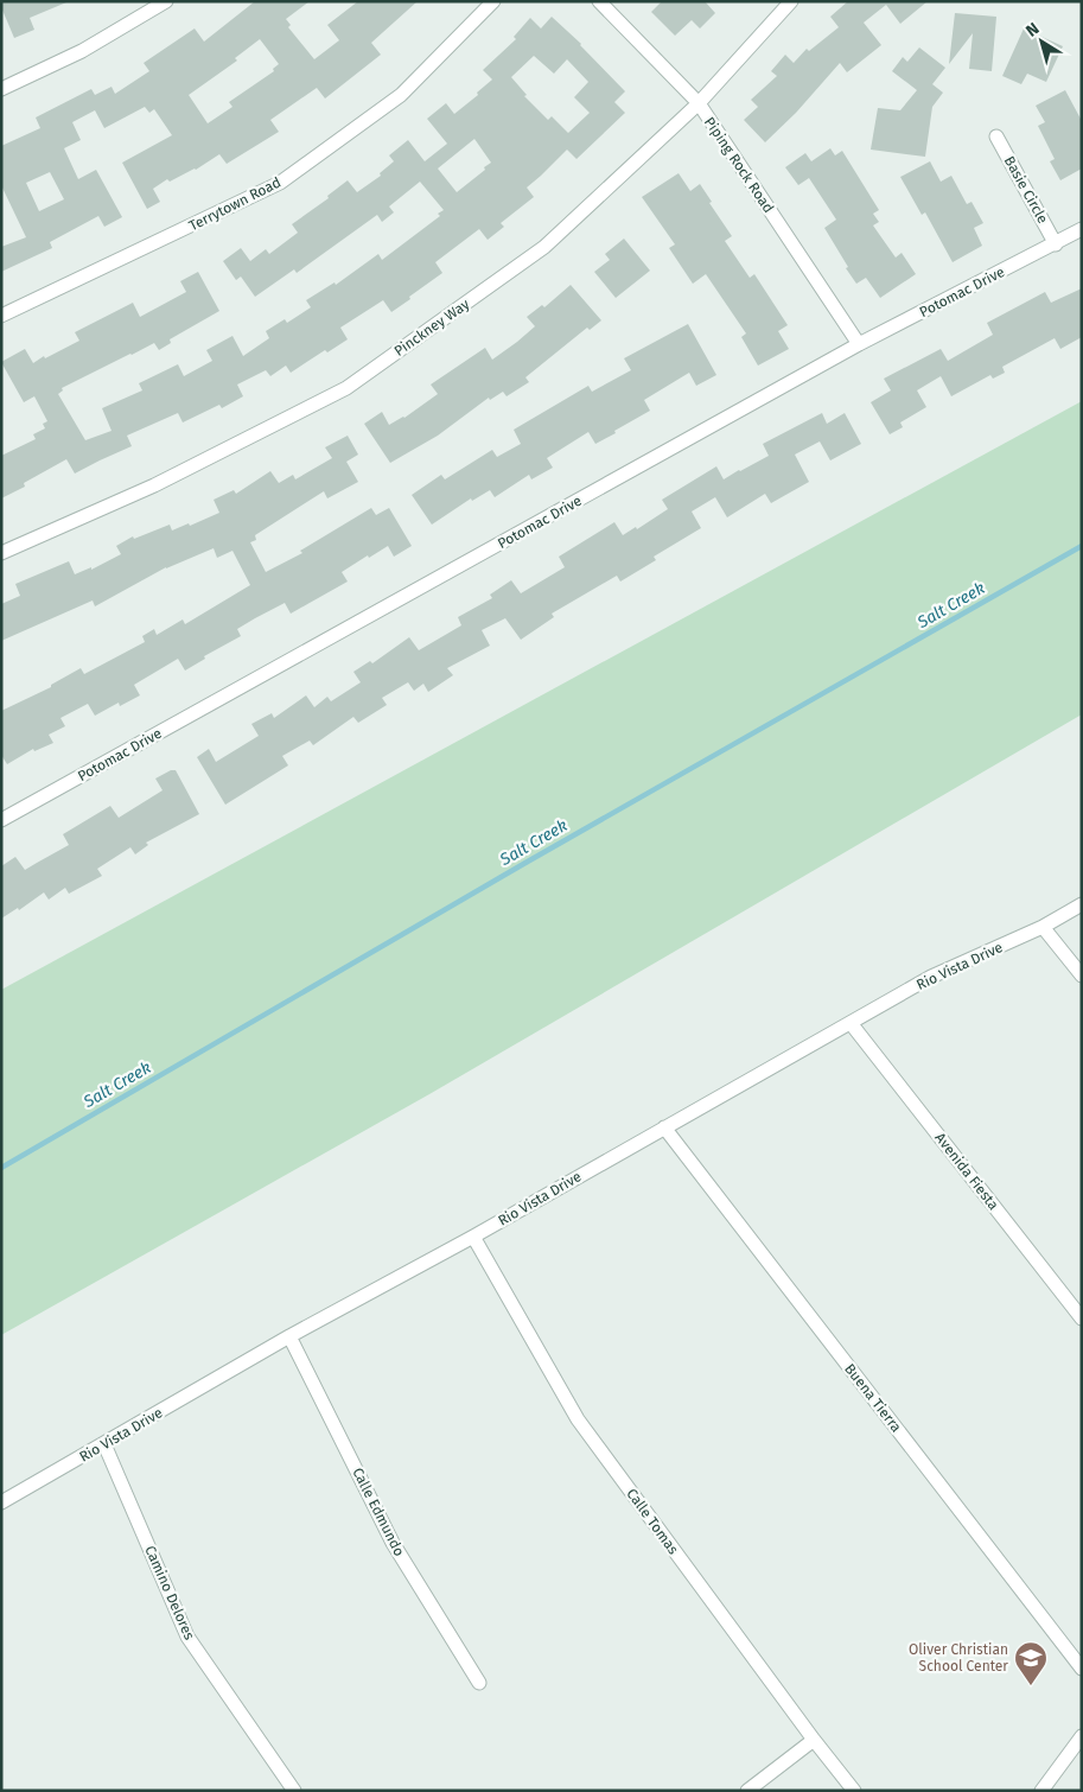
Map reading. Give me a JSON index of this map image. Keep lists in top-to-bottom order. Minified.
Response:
{"streets":{"street":["Piping Rock Road","Basie Circle","Terrytown Road","Potomac Drive","Pinckney Way","Rio Vista Drive","Avenida Fiesta","Buena Tierra","Calle Edmundo","Calle Tomas","Camino Delores"]},"crossings":[["Piping Rock Road","Potomac Drive"],["Piping Rock Road","Pinckney Way"],["Basie Circle","Potomac Drive"],["Rio Vista Drive","Avenida Fiesta"],["Rio Vista Drive","Buena Tierra"],["Rio Vista Drive","Calle Edmundo"],["Rio Vista Drive","Calle Tomas"],["Rio Vista Drive","Camino Delores"]],"water":["Salt Creek"],"places":{"school or university":["Oliver Christian School Center"]},"north":"top left"}
